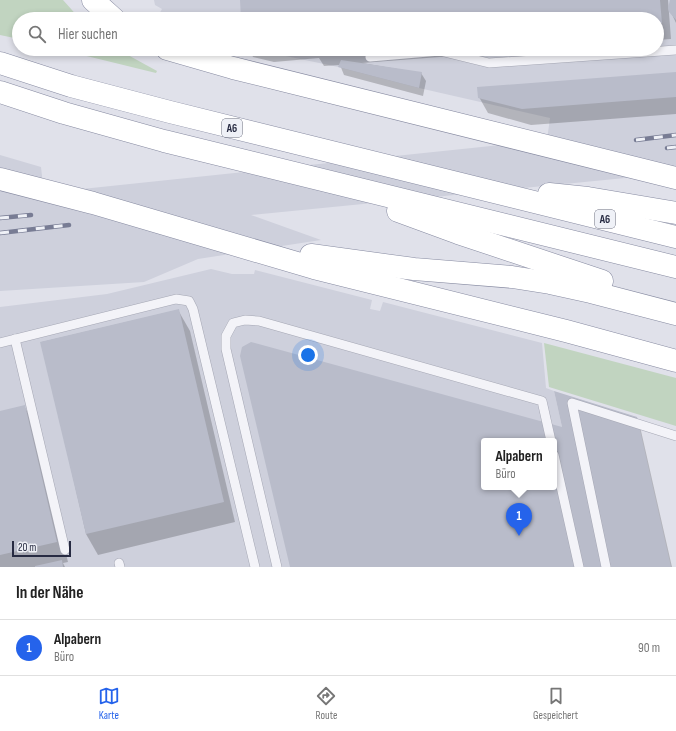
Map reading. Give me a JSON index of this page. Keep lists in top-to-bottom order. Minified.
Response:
{"streets":{"highway":["A6"]},"scale_bar":"20 m","page":{"search":"Hier suchen","popup":["Alpabern","Büro"],"pins":"1","scale":"20 m","heading":"In der Nähe","list":[{"mark":"1","name":"Alpabern","note":"Büro","value":"90 m"}],"nav":["Karte","Route","Gespeichert"]}}
